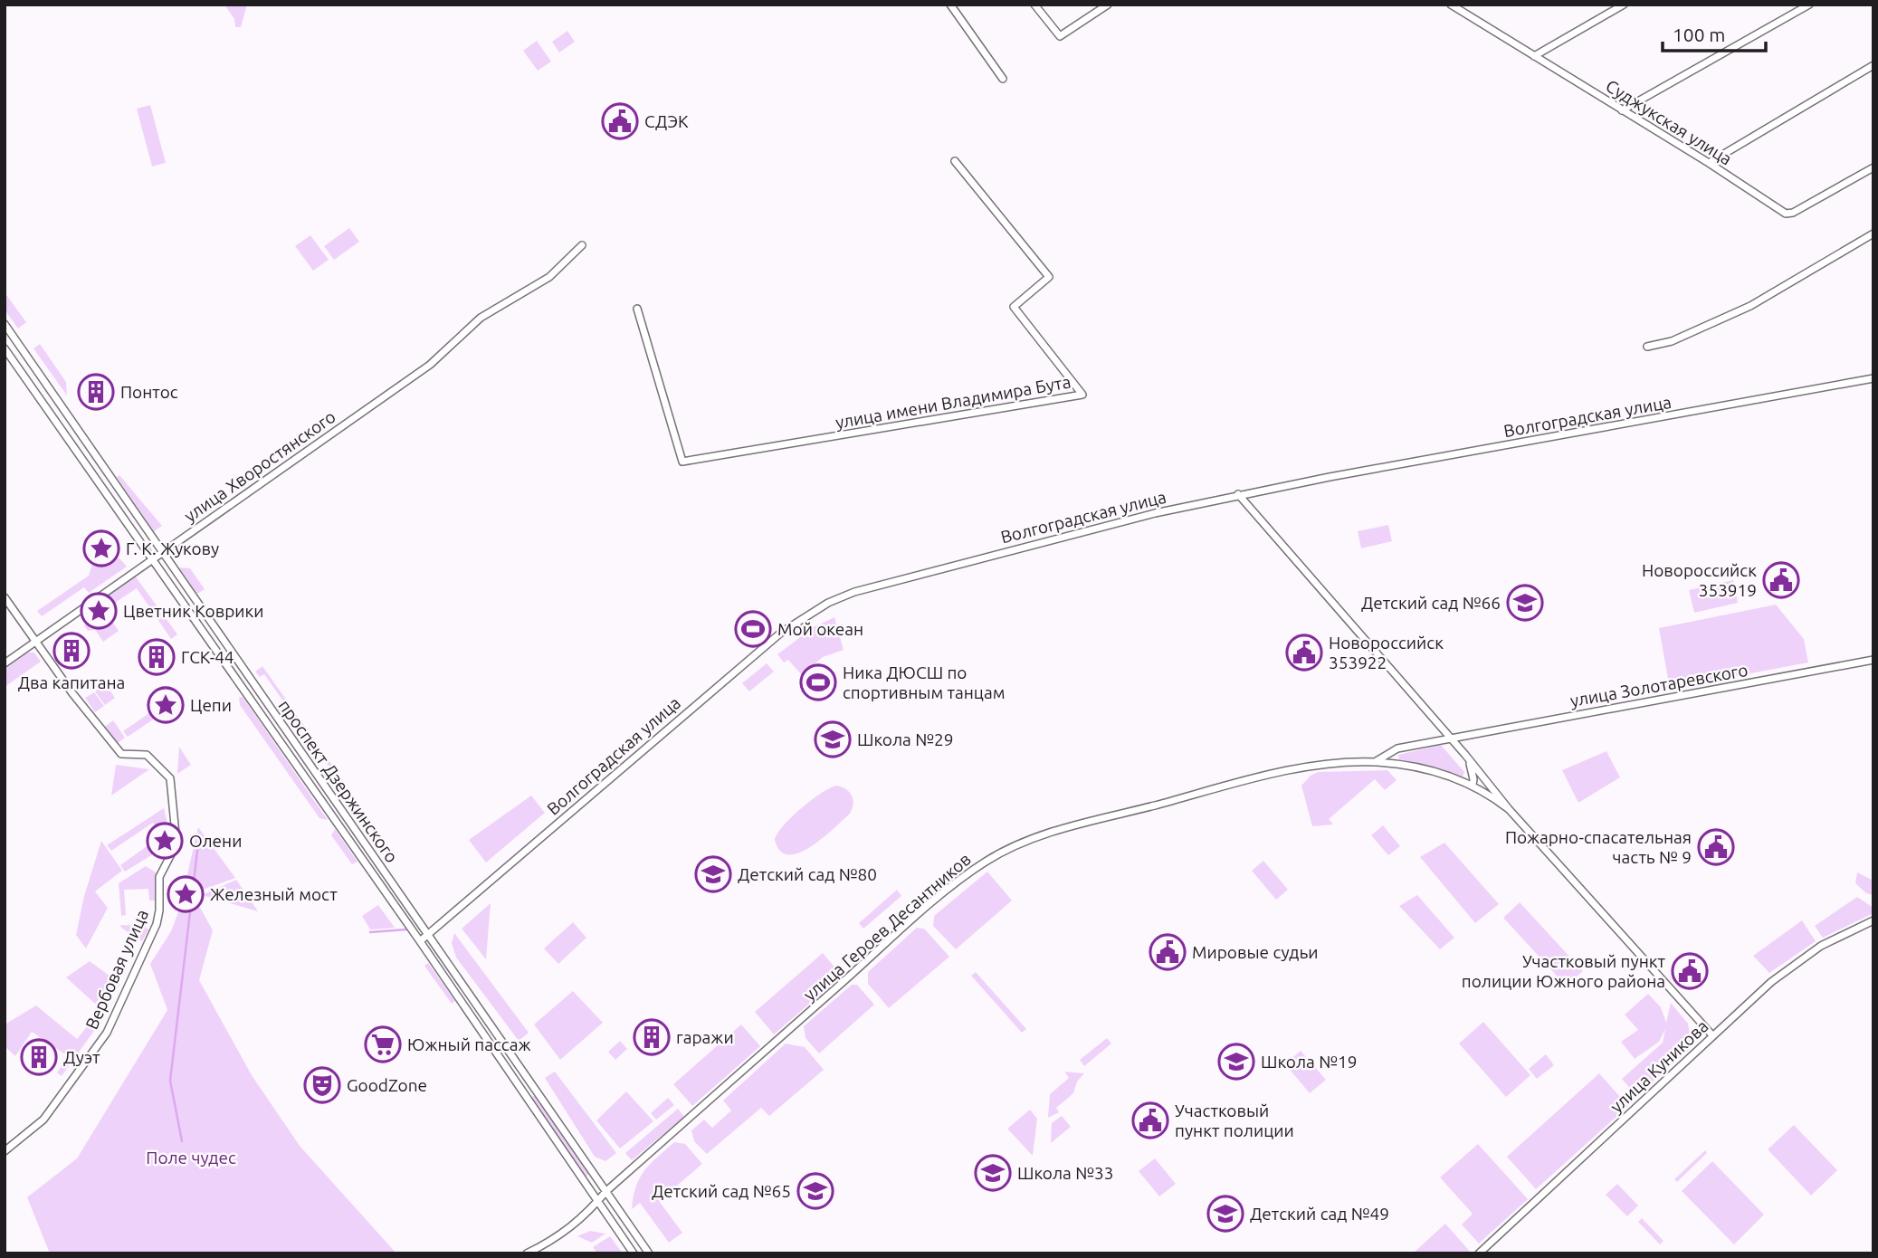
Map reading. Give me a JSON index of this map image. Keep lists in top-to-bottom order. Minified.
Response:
{"streets":{"street":["Суджукская улица","улица имени Владимира Бута","Волгоградская улица","улица Хворостянского","улица Золотаревского","проспект Дзержинского","улица Героев Десантников","Вербовая улица","улица Куникова"]},"crossings":[["Волгоградская улица","проспект Дзержинского"],["улица Хворостянского","проспект Дзержинского"],["улица Хворостянского","Вербовая улица"],["улица Золотаревского","улица Героев Десантников"],["проспект Дзержинского","улица Героев Десантников"]],"parks":["Поле чудес"],"places":{"public building":["СДЭК","Новороссийск 353919","Новороссийск 353922","Пожарно-спасательная часть № 9","Мировые судьи","Участковый пункт полиции Южного района","Участковый пункт полиции"],"building":["Понтос","Два капитана","ГСК-44","гаражи","Дуэт"],"place":["Г. К. Жукову","Цветник Коврики","Цепи","Олени","Железный мост"],"school or university":["Детский сад №66","Школа №29","Детский сад №80","Школа №19","Школа №33","Детский сад №65","Детский сад №49"],"sports":["Мой океан","Ника ДЮСШ по спортивным танцам"],"supermarket":["Южный пассаж"],"theatre":["GoodZone"]},"scale_bar":"100 m"}
